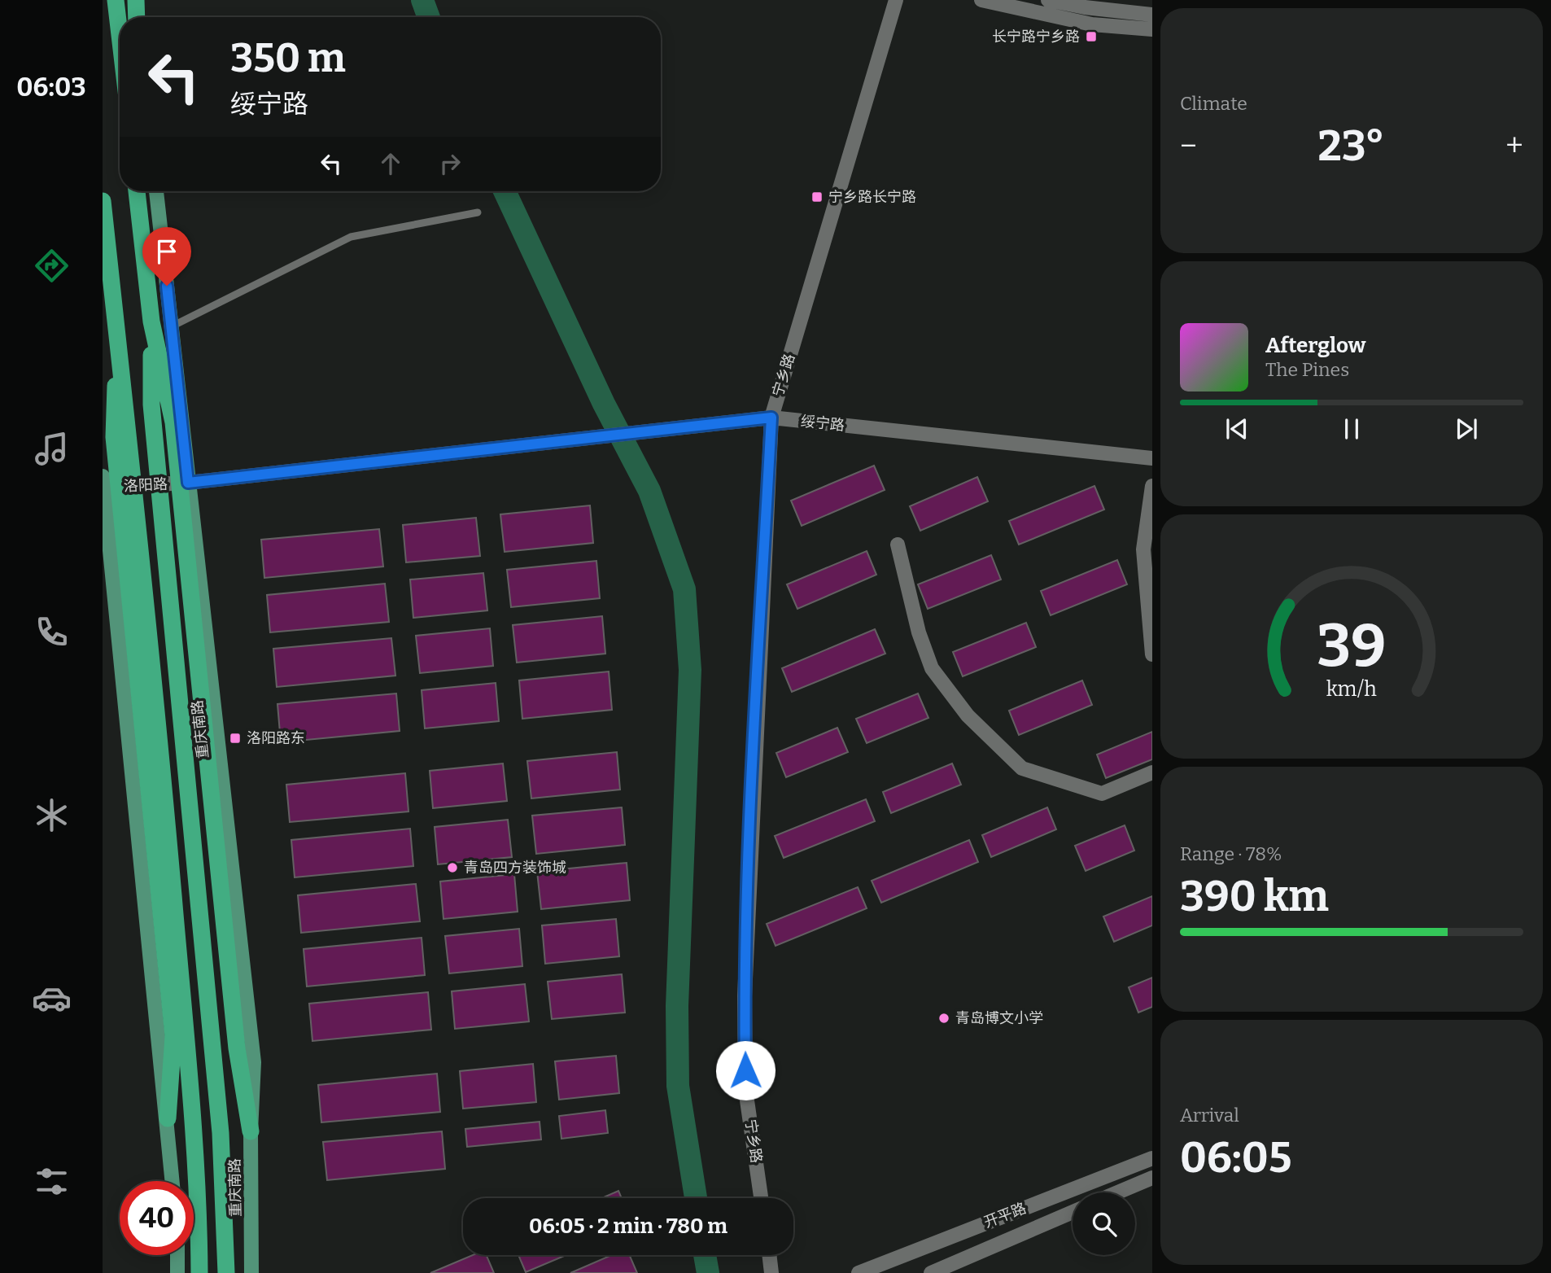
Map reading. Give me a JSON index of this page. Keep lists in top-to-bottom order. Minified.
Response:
{"streets":{"main road":["重庆南路"],"street":["宁乡路","绥宁路","洛阳路","开平路"]},"crossings":[["宁乡路","绥宁路"],["绥宁路","洛阳路"],["绥宁路","重庆南路"],["洛阳路","重庆南路"]],"places":{"transit":["长宁路宁乡路","宁乡路长宁路","洛阳路东"],"other":["青岛四方装饰城","青岛博文小学"]},"page":{"tabs":"06:03","tile":["Climate",["Range · 78%","390 km"],["Arrival","06:05"]],"turn":["350 m","绥宁路"],"heat":["−","23°","+"],"song":["Afterglow","The Pines"],"limit":"40","trip":"06:05 · 2 min · 780 m","gauge":["39","km/h"]}}
